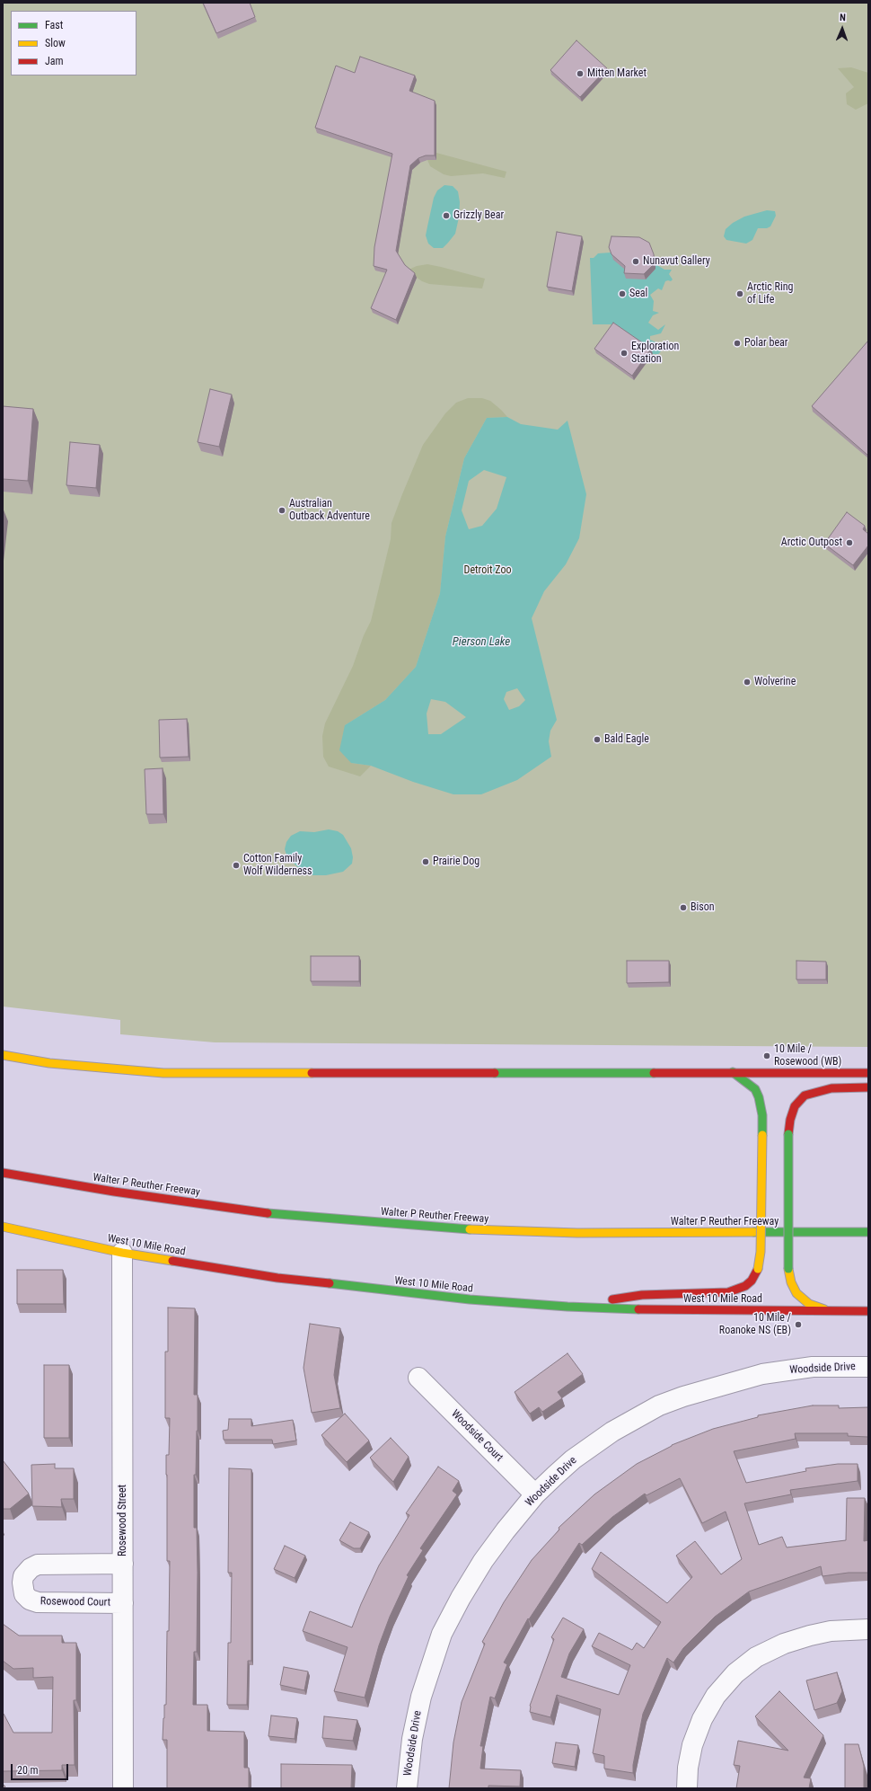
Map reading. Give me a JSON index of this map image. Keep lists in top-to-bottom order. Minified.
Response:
{"streets":{"main road":["Walter P Reuther Freeway","West 10 Mile Road"],"street":["Woodside Drive","Woodside Court","Rosewood Street","Rosewood Court"]},"crossings":[["West 10 Mile Road","Rosewood Street"],["Woodside Drive","Woodside Court"],["Rosewood Street","Rosewood Court"]],"water":["Pierson Lake"],"parks":["Detroit Zoo"],"places":["Mitten Market","Grizzly Bear","Nunavut Gallery","Seal","Arctic Ring of Life","Polar bear","Exploration Station","Australian Outback Adventure","Arctic Outpost","Wolverine","Bald Eagle","Prairie Dog","Cotton Family Wolf Wilderness","Bison","10 Mile / Rosewood (WB)","10 Mile / Roanoke NS (EB)"],"legend":["Fast","Slow","Jam"],"scale_bar":"20 m","north":"top"}
